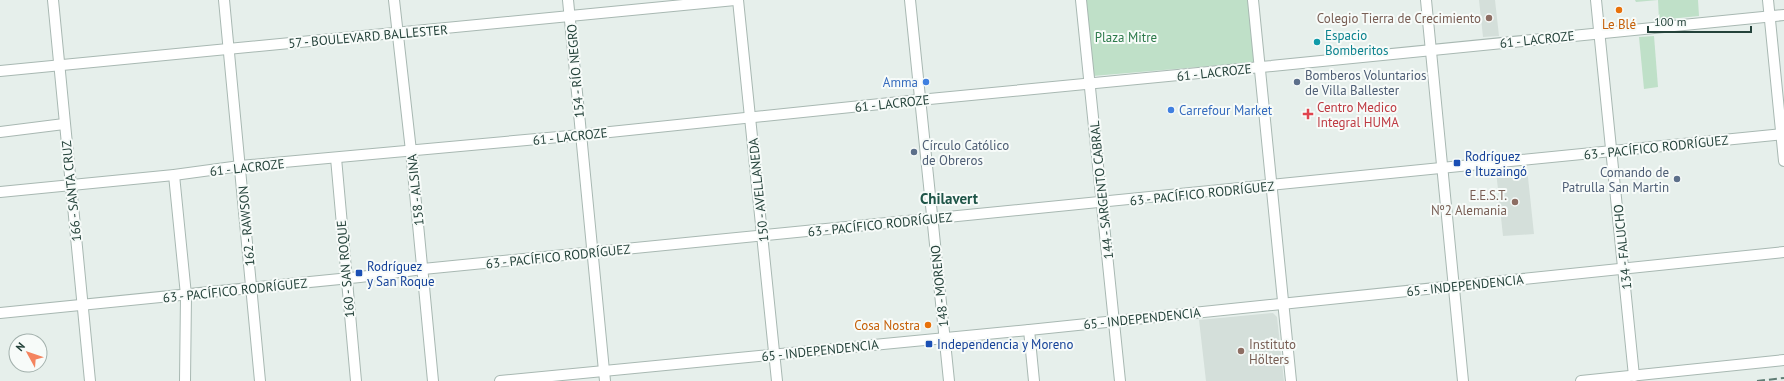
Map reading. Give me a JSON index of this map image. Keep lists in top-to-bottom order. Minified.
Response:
{"streets":{"street":["57 - BOULEVARD BALLESTER","61 - LACROZE","154 - RÍO NEGRO","63 - PACÍFICO RODRÍGUEZ","158 - ALSINA","150 - AVELLANEDA","144 - SARGENTO CABRAL","166 - SANTA CRUZ","162 - RAWSON","134 - FALUCHO","160 - SAN ROQUE","65 - INDEPENDENCIA","148 - MORENO"]},"crossings":[["57 - BOULEVARD BALLESTER","154 - RÍO NEGRO"],["57 - BOULEVARD BALLESTER","158 - ALSINA"],["57 - BOULEVARD BALLESTER","150 - AVELLANEDA"],["57 - BOULEVARD BALLESTER","166 - SANTA CRUZ"],["57 - BOULEVARD BALLESTER","162 - RAWSON"],["61 - LACROZE","154 - RÍO NEGRO"],["61 - LACROZE","158 - ALSINA"],["61 - LACROZE","150 - AVELLANEDA"],["61 - LACROZE","144 - SARGENTO CABRAL"],["61 - LACROZE","166 - SANTA CRUZ"],["61 - LACROZE","162 - RAWSON"],["61 - LACROZE","134 - FALUCHO"],["61 - LACROZE","160 - SAN ROQUE"],["61 - LACROZE","148 - MORENO"],["154 - RÍO NEGRO","63 - PACÍFICO RODRÍGUEZ"],["154 - RÍO NEGRO","65 - INDEPENDENCIA"],["63 - PACÍFICO RODRÍGUEZ","158 - ALSINA"],["63 - PACÍFICO RODRÍGUEZ","150 - AVELLANEDA"],["63 - PACÍFICO RODRÍGUEZ","144 - SARGENTO CABRAL"],["63 - PACÍFICO RODRÍGUEZ","166 - SANTA CRUZ"],["63 - PACÍFICO RODRÍGUEZ","162 - RAWSON"],["63 - PACÍFICO RODRÍGUEZ","134 - FALUCHO"],["63 - PACÍFICO RODRÍGUEZ","160 - SAN ROQUE"],["63 - PACÍFICO RODRÍGUEZ","148 - MORENO"],["150 - AVELLANEDA","65 - INDEPENDENCIA"],["144 - SARGENTO CABRAL","65 - INDEPENDENCIA"],["134 - FALUCHO","65 - INDEPENDENCIA"],["65 - INDEPENDENCIA","148 - MORENO"]],"districts":["Chilavert"],"parks":["Plaza Mitre"],"places":{"other":["Le Blé","Colegio Tierra de Crecimiento","Espacio Bomberitos","Amma","Bomberos Voluntarios de Villa Ballester","Carrefour Market","Círculo Católico de Obreros","Comando de Patrulla San Martin","E.E.S.T. Nº2 Alemania","Cosa Nostra","Instituto Hölters"],"health":["Centro Medico Integral HUMA"],"transit":["Rodríguez e Ituzaingó","Rodríguez y San Roque","Independencia y Moreno"]},"scale_bar":"100 m","north":"top left"}
